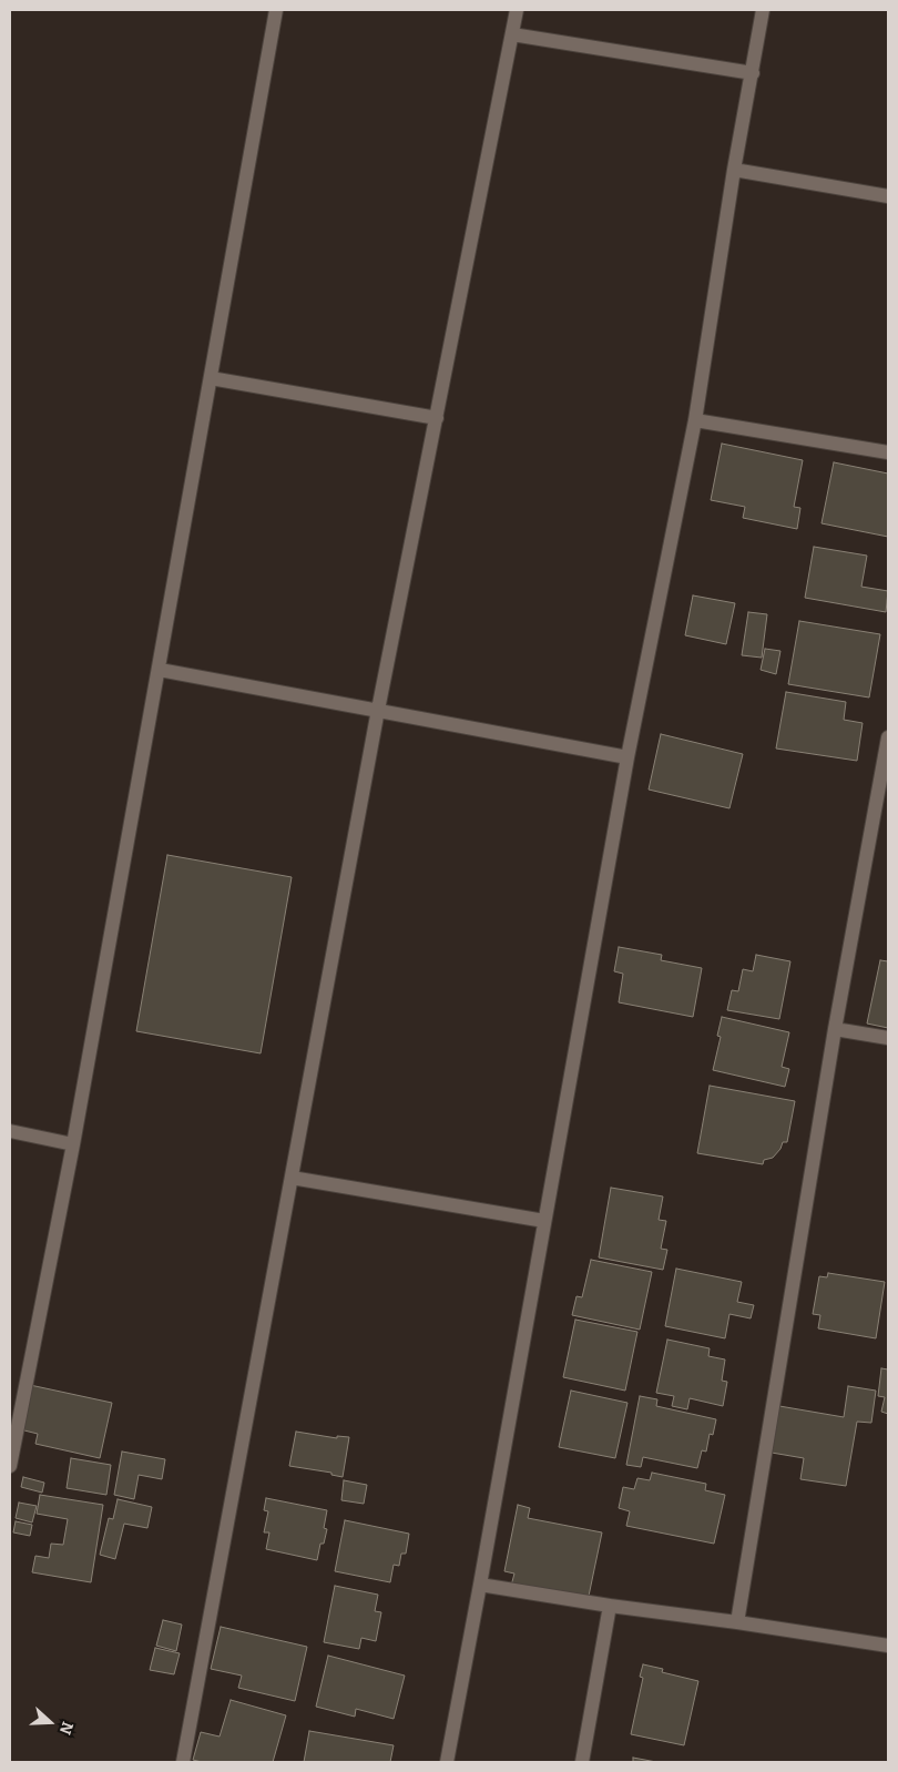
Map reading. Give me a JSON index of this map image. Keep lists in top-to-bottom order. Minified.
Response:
{"north":"right"}
